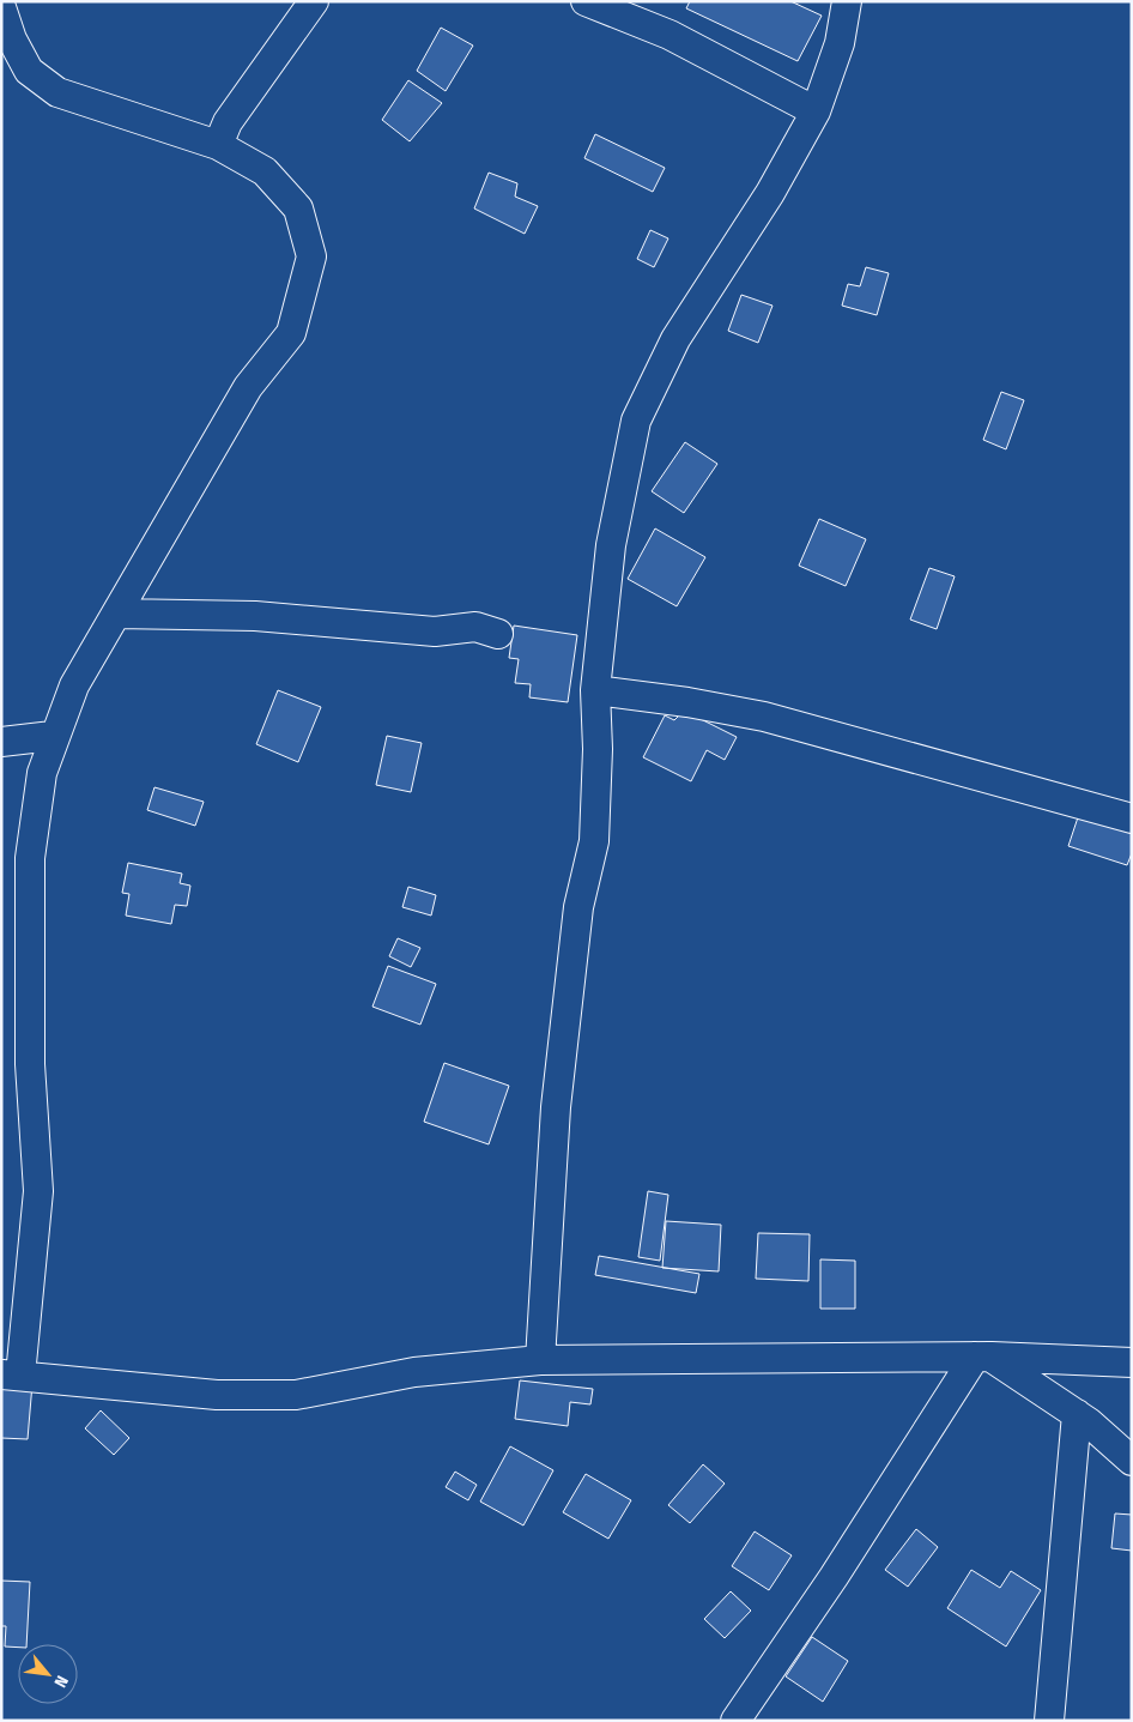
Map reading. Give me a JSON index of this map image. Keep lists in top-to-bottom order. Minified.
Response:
{"north":"bottom right"}
